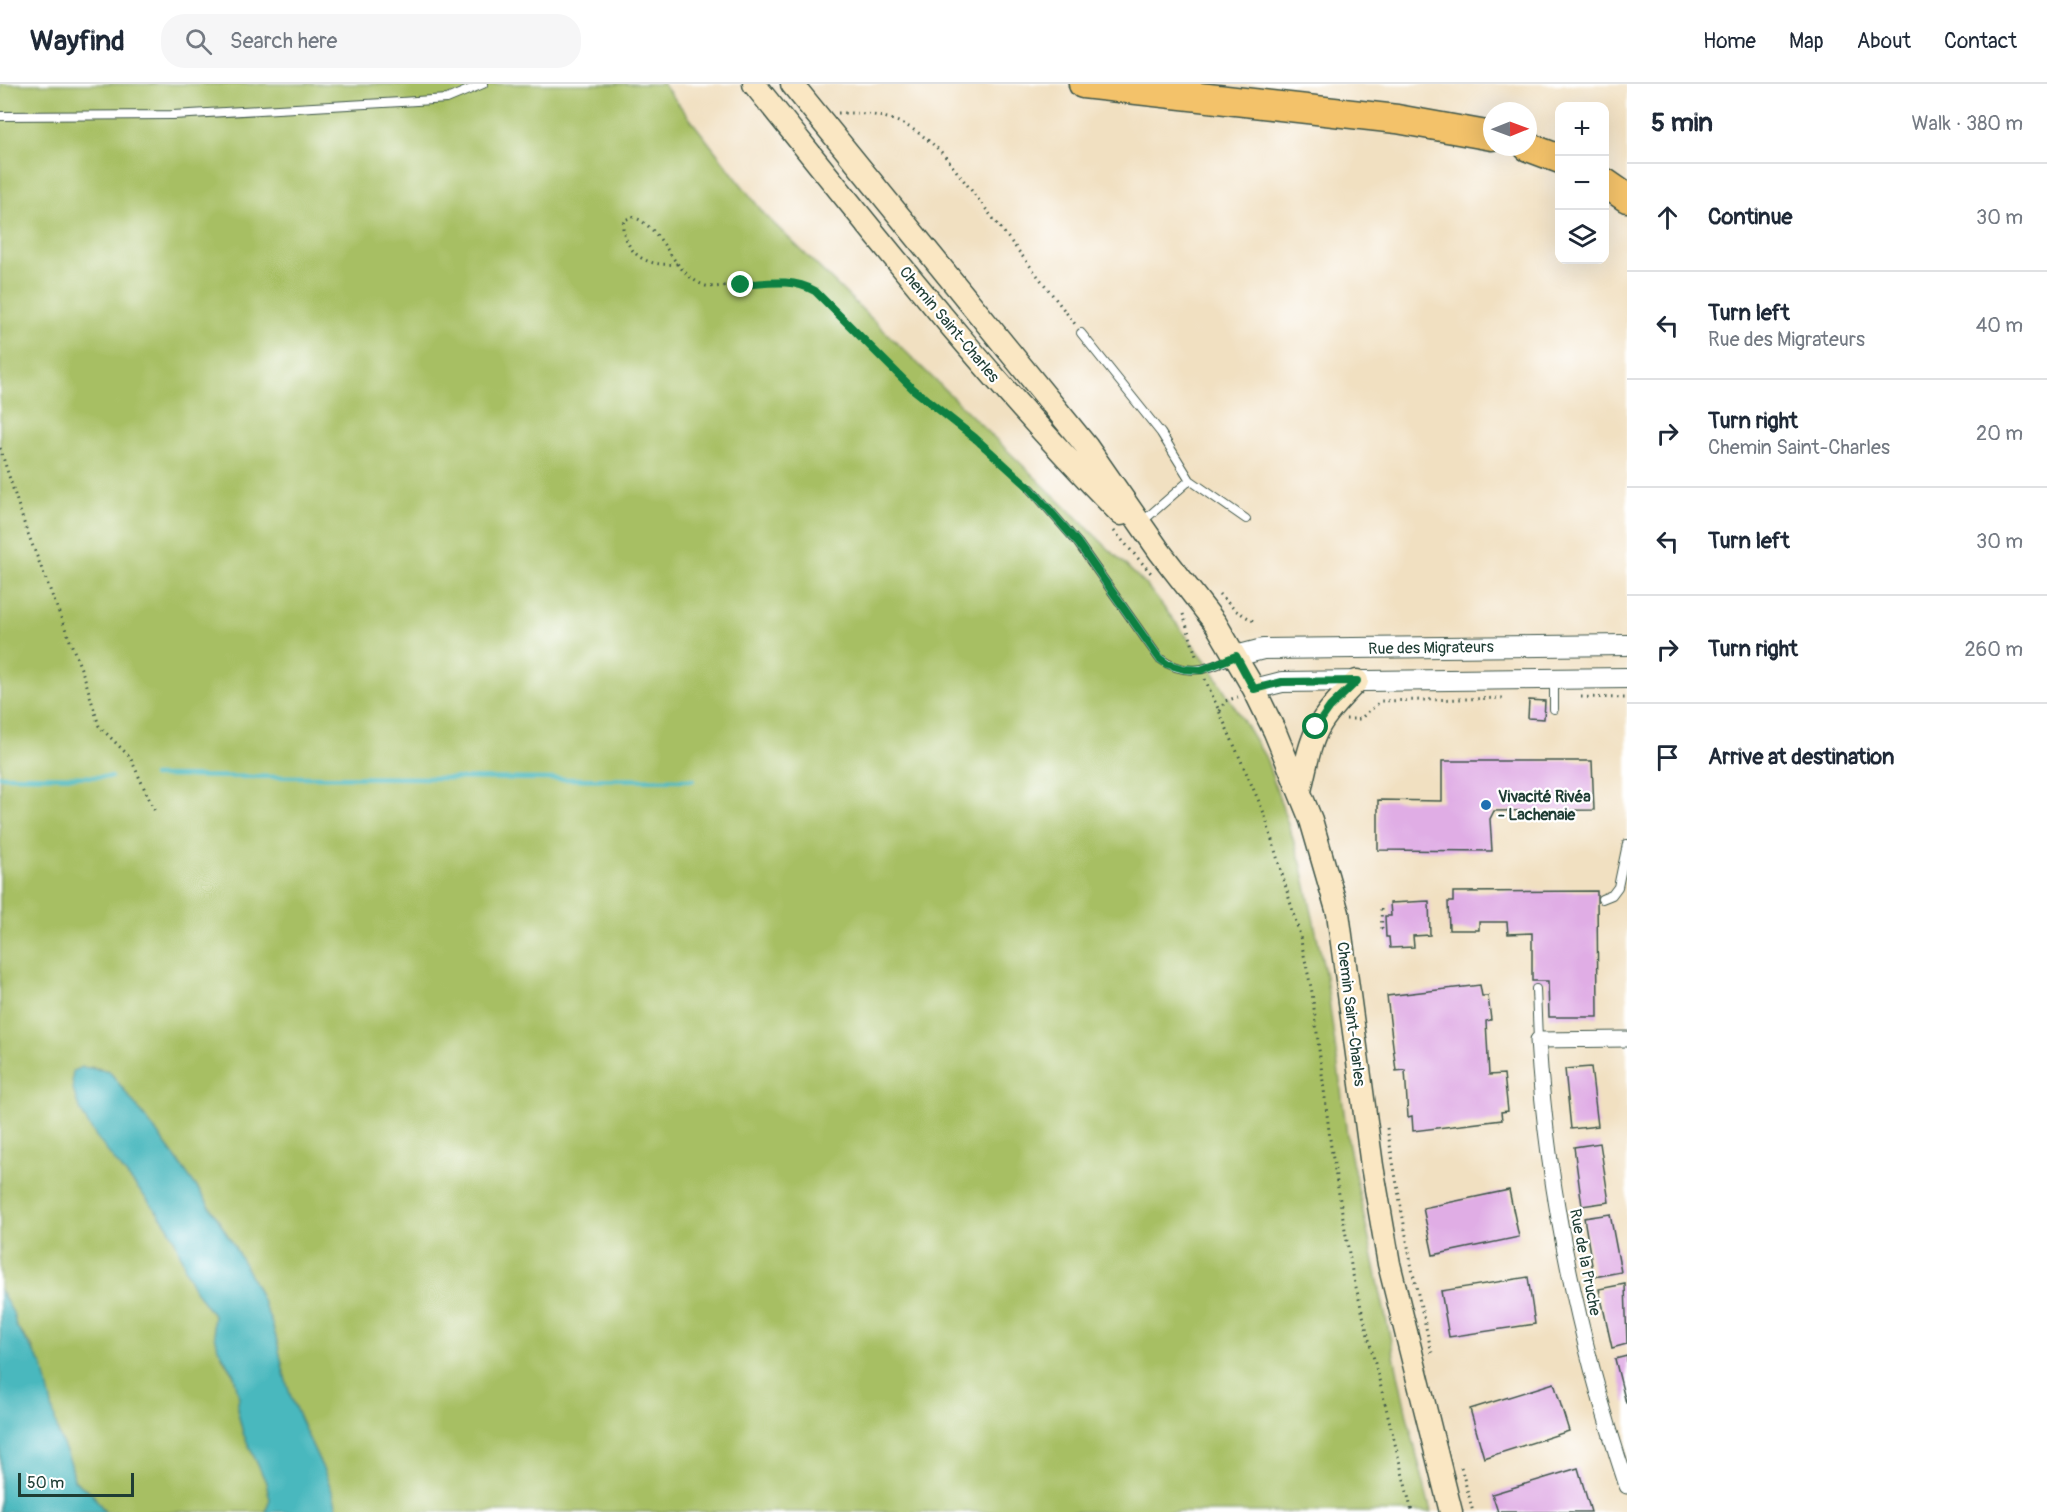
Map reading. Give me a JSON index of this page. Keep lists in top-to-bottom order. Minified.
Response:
{"streets":{"main road":["Chemin Saint-Charles"],"street":["Rue des Migrateurs","Rue de la Pruche"]},"crossings":[["Chemin Saint-Charles","Rue des Migrateurs"]],"places":["Vivacité Rivéa - Lachenaie"],"scale_bar":"50 m","north":"right","page":{"header":"Wayfind","search":"Search here","nav":["Home","Map","About","Contact"],"heading":["5 min","Walk · 380 m"],"map_buttons":["+","−"],"list":[["Continue","30 m"],["Turn left","Rue des Migrateurs","40 m"],["Turn right","Chemin Saint-Charles","20 m"],["Turn left","30 m"],["Turn right","260 m"],"Arrive at destination"],"scale":"50 m"}}
